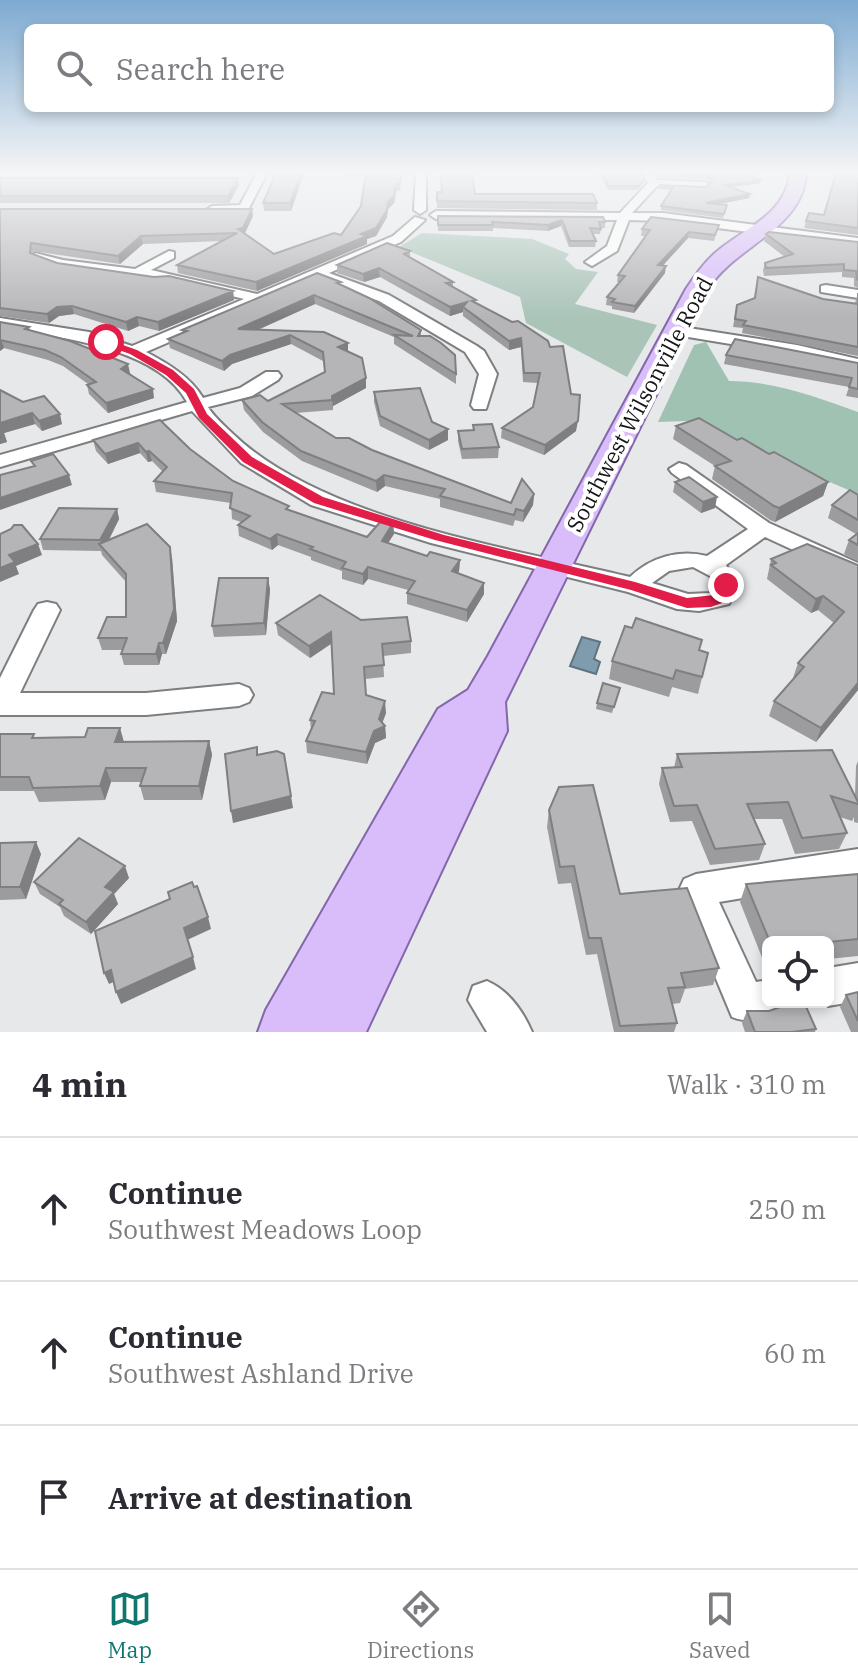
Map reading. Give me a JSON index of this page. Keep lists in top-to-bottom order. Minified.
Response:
{"streets":{"main road":["Southwest Wilsonville Road"]},"page":{"search":"Search here","heading":["4 min","Walk · 310 m"],"list":[["Continue","Southwest Meadows Loop","250 m"],["Continue","Southwest Ashland Drive","60 m"],"Arrive at destination"],"nav":["Map","Directions","Saved"]}}
